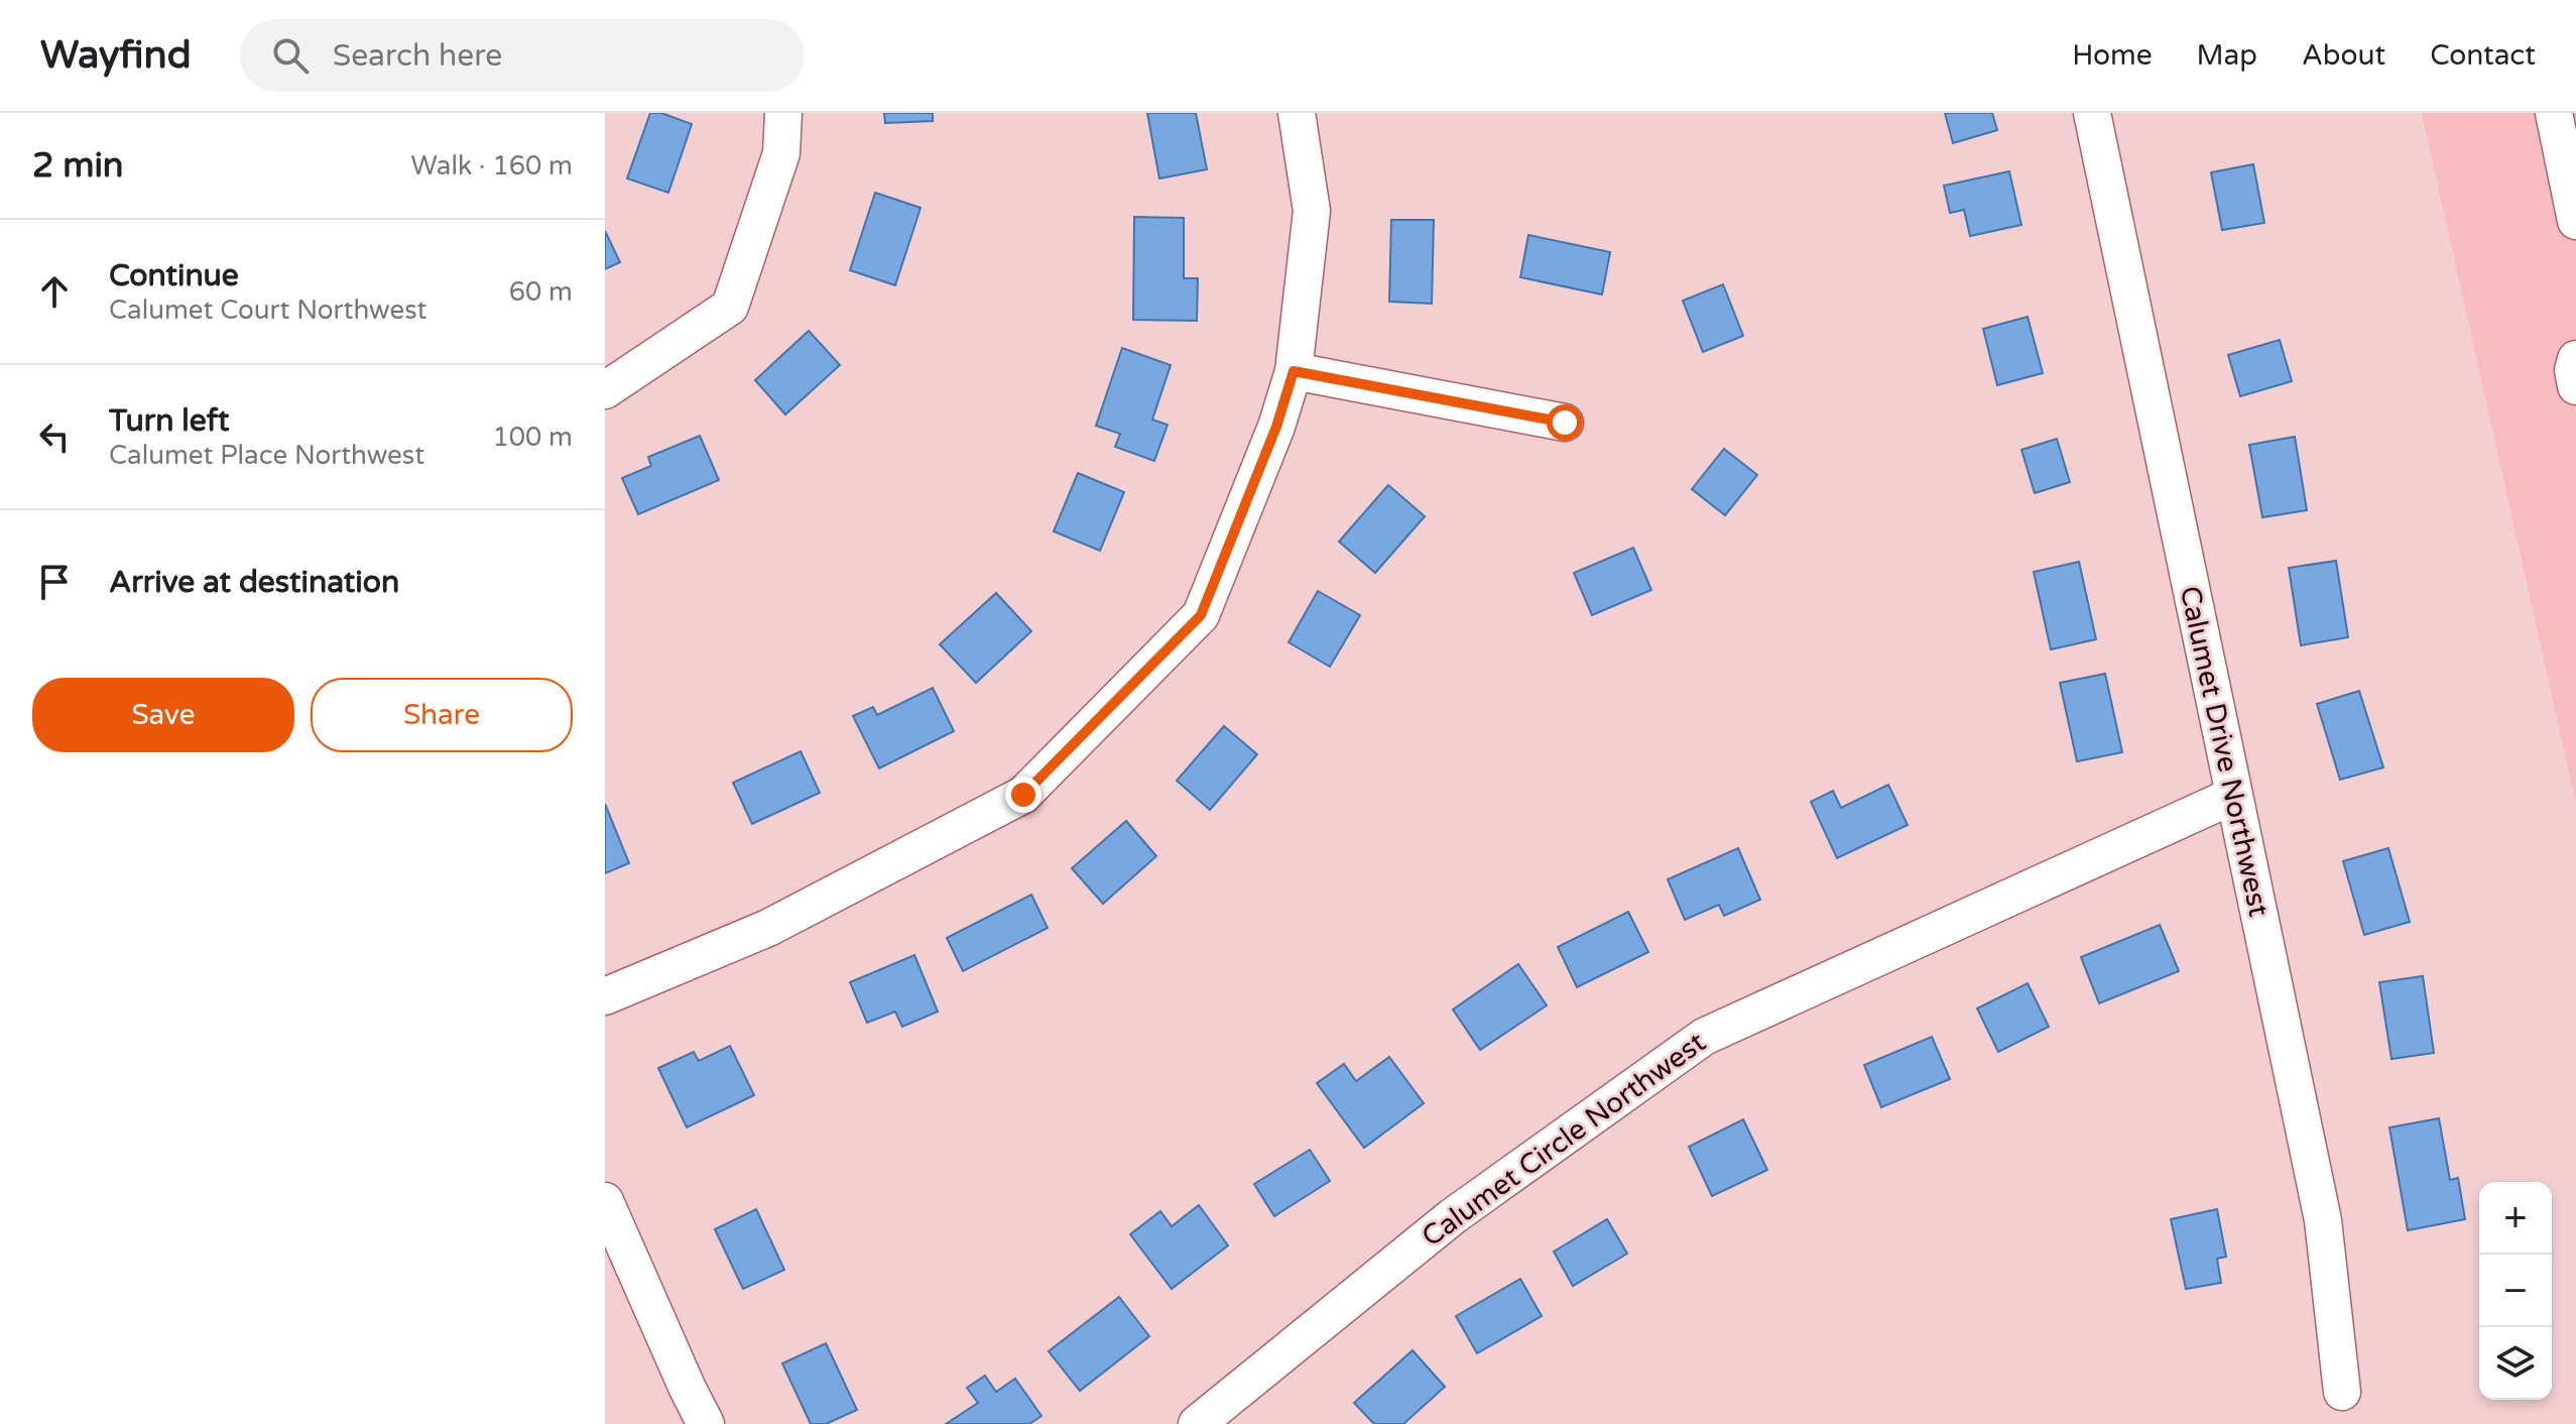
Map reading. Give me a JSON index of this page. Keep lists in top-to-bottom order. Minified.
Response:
{"streets":{"street":["Calumet Drive Northwest","Calumet Circle Northwest"]},"crossings":[["Calumet Drive Northwest","Calumet Circle Northwest"]],"page":{"header":"Wayfind","search":"Search here","nav":["Home","Map","About","Contact"],"heading":["2 min","Walk · 160 m"],"list":[["Continue","Calumet Court Northwest","60 m"],["Turn left","Calumet Place Northwest","100 m"],"Arrive at destination"],"buttons":["Save","Share"],"map_buttons":["+","−"]}}
